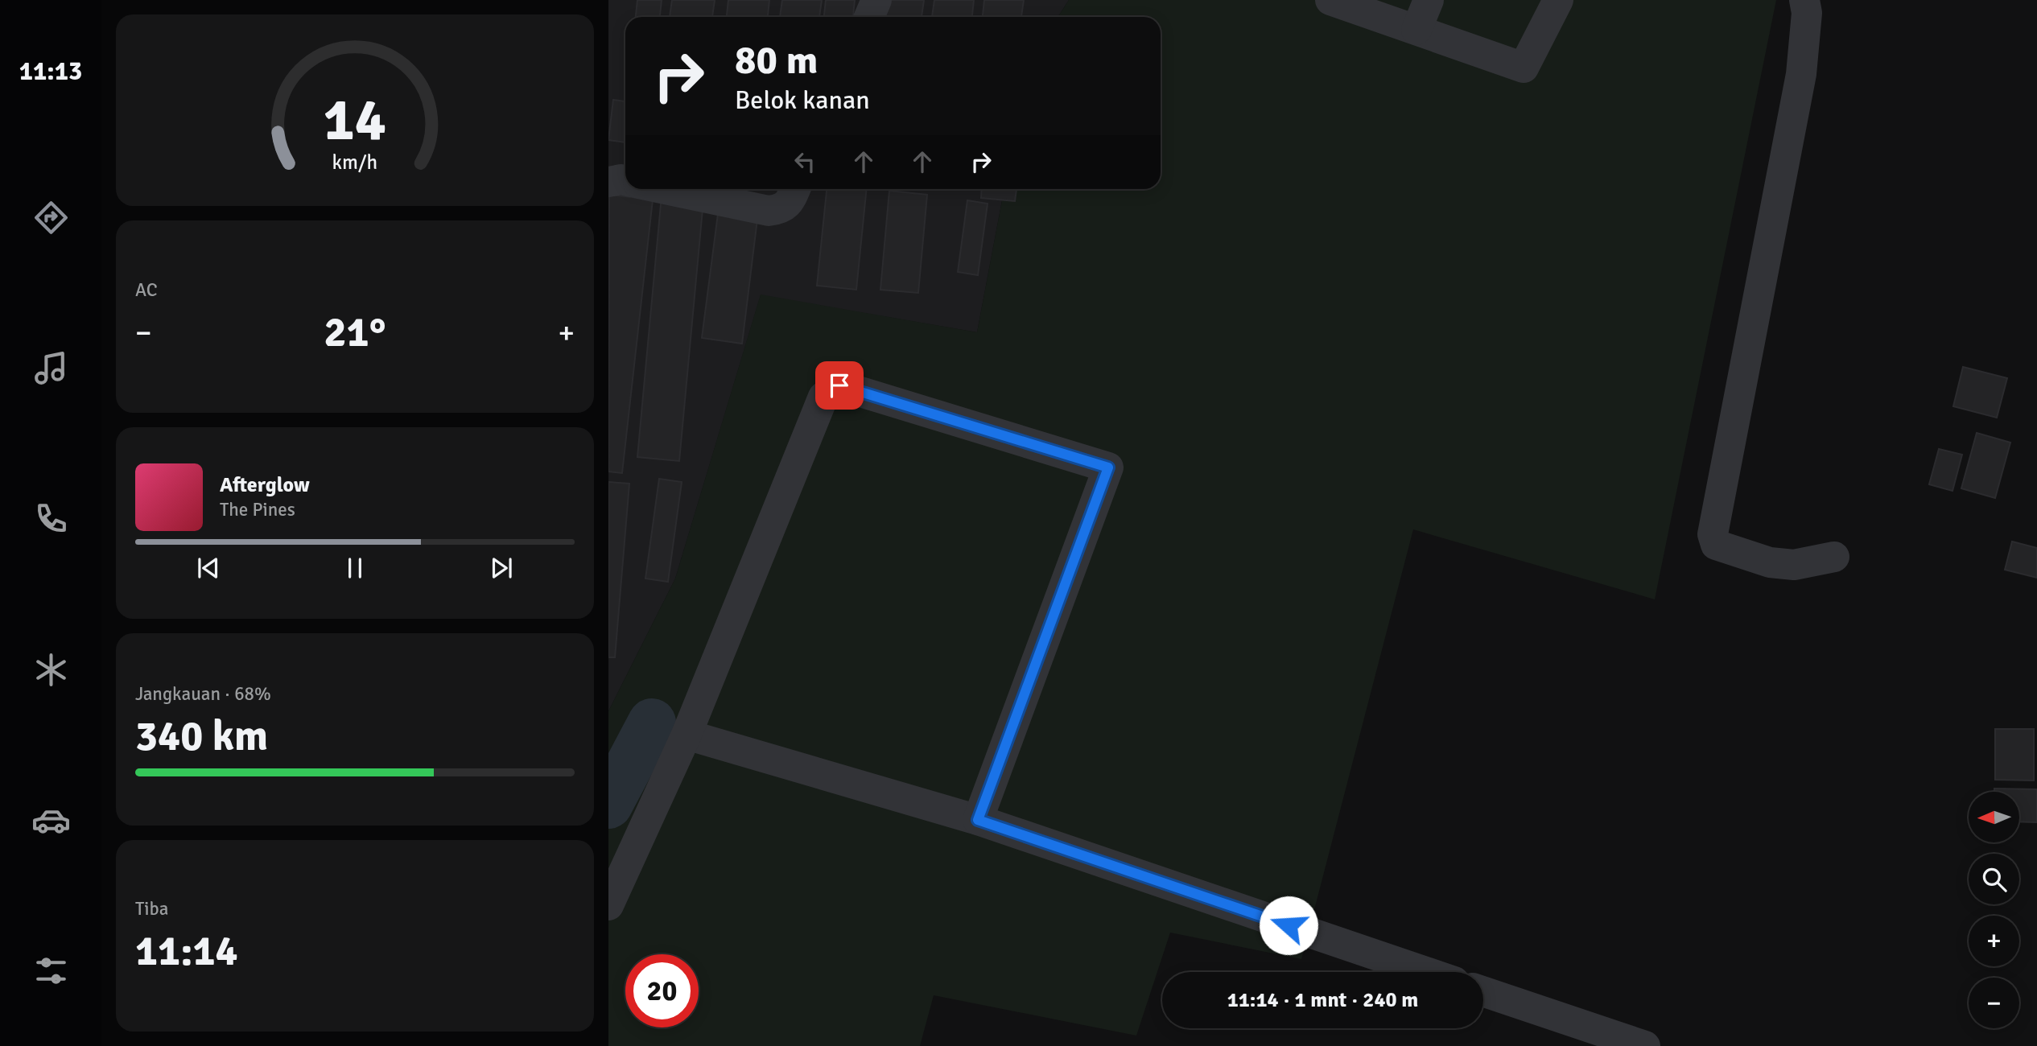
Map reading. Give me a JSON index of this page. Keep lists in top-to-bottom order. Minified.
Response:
{"north":"left","page":{"tabs":"11:13","turn":["80 m","Belok kanan"],"tile":["AC",["Jangkauan · 68%","340 km"],["Tiba","11:14"]],"heat":["−","21°","+"],"song":["Afterglow","The Pines"],"map_buttons":["+","−"],"limit":"20","trip":"11:14 · 1 mnt · 240 m","gauge":["14","km/h"]}}
